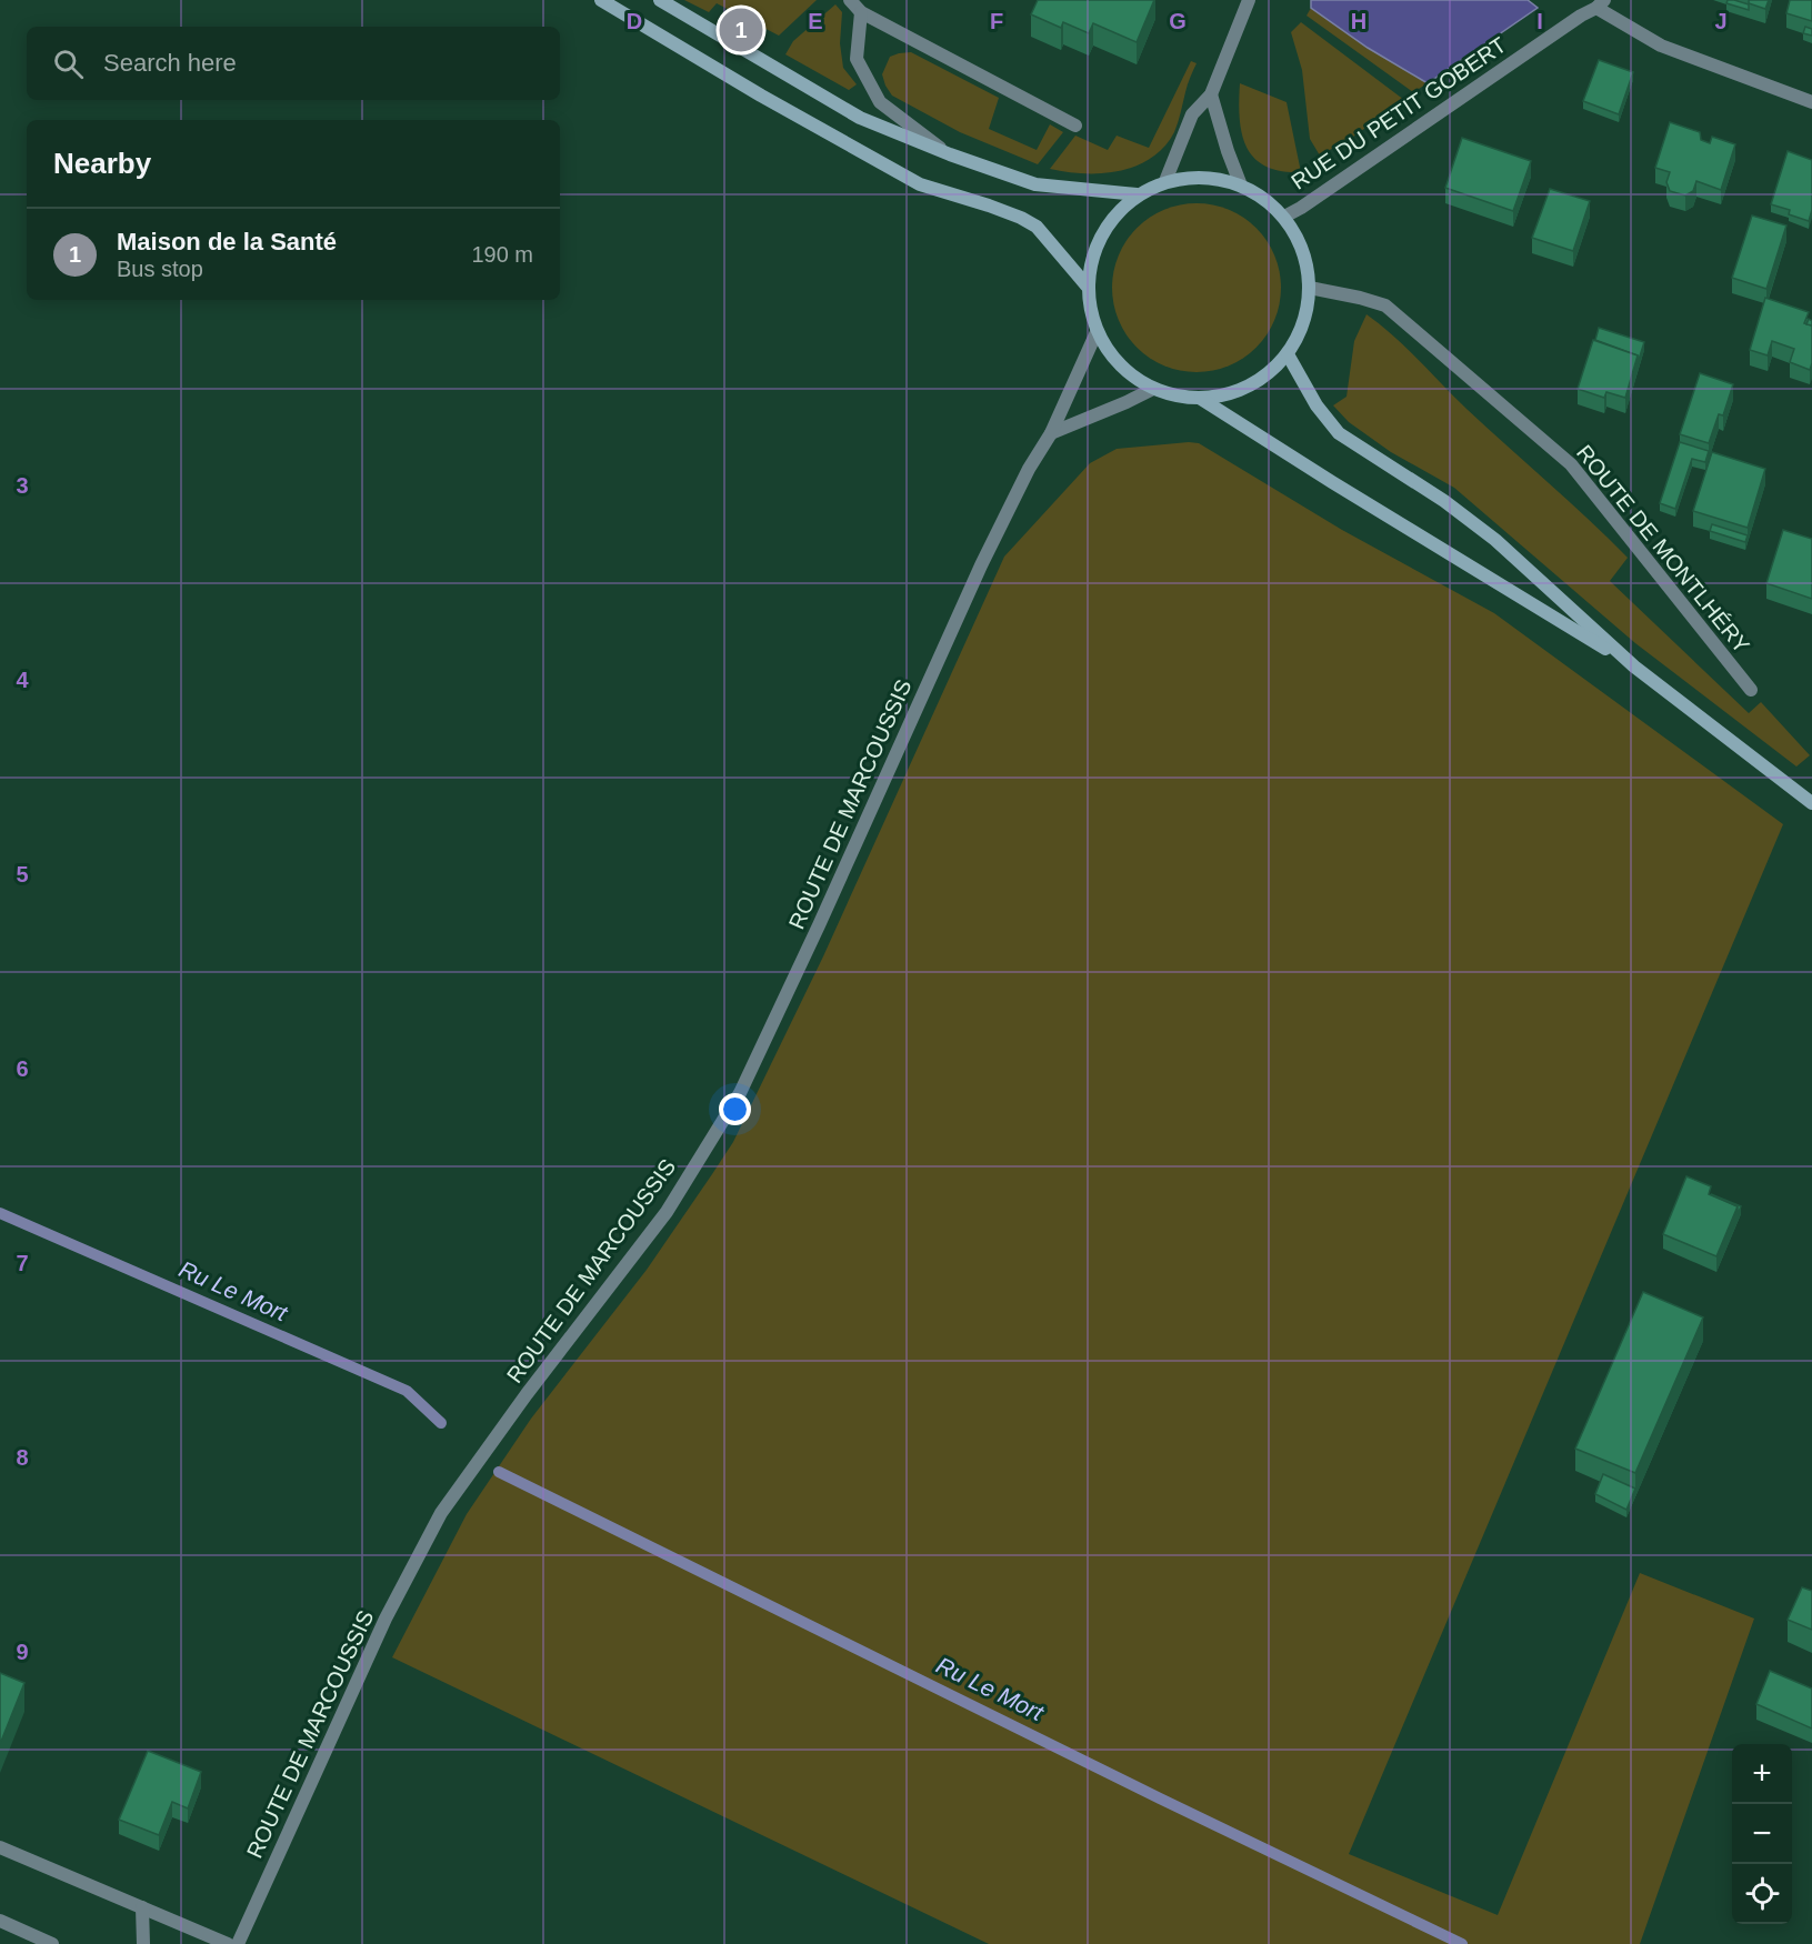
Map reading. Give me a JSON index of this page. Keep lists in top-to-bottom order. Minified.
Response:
{"streets":{"street":["RUE DU PETIT GOBERT","ROUTE DE MONTLHÉRY","ROUTE DE MARCOUSSIS"]},"crossings":[["RUE DU PETIT GOBERT","ROUTE DE MONTLHÉRY"],["RUE DU PETIT GOBERT","ROUTE DE MARCOUSSIS"],["ROUTE DE MONTLHÉRY","ROUTE DE MARCOUSSIS"]],"water":["Ru Le Mort"],"page":{"pins":"1","search":"Search here","heading":"Nearby","list":[{"mark":"1","name":"Maison de la Santé","note":"Bus stop","value":"190 m"}],"map_buttons":["+","−"]},"grid":{"columns":["D","E","F","G","H","I","J"],"rows":["3","4","5","6","7","8","9"]}}
